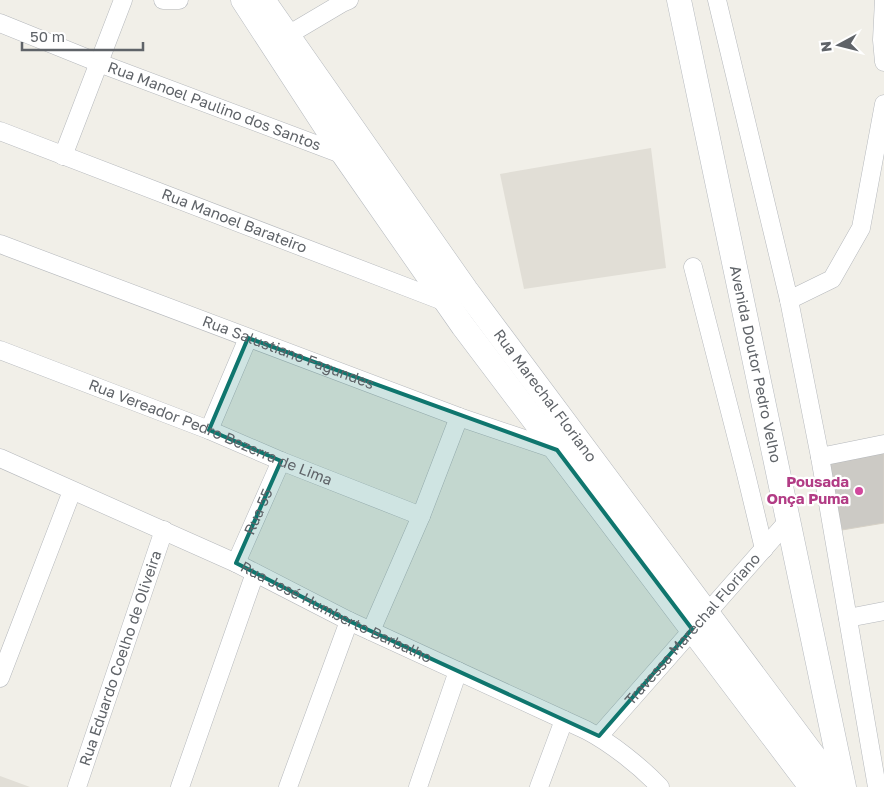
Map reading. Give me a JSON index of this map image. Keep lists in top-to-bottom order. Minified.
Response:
{"streets":{"street":["Rua Manoel Paulino dos Santos","Rua Manoel Barateiro","Rua Salustiano Fagundes","Avenida Doutor Pedro Velho","Rua Marechal Floriano","Rua Vereador Pedro Bezerra de Lima","Rua 55","Rua José Humberto Barbalho","Travessa Marechal Floriano","Rua Eduardo Coelho de Oliveira"]},"crossings":[["Rua Manoel Paulino dos Santos","Rua Marechal Floriano"],["Rua Manoel Barateiro","Rua Marechal Floriano"],["Rua Salustiano Fagundes","Rua Marechal Floriano"],["Avenida Doutor Pedro Velho","Travessa Marechal Floriano"],["Rua Marechal Floriano","Travessa Marechal Floriano"],["Rua Vereador Pedro Bezerra de Lima","Rua 55"],["Rua 55","Rua José Humberto Barbalho"],["Rua José Humberto Barbalho","Travessa Marechal Floriano"],["Rua José Humberto Barbalho","Rua Eduardo Coelho de Oliveira"]],"places":["Pousada Onça Puma"],"scale_bar":"50 m","north":"left"}
